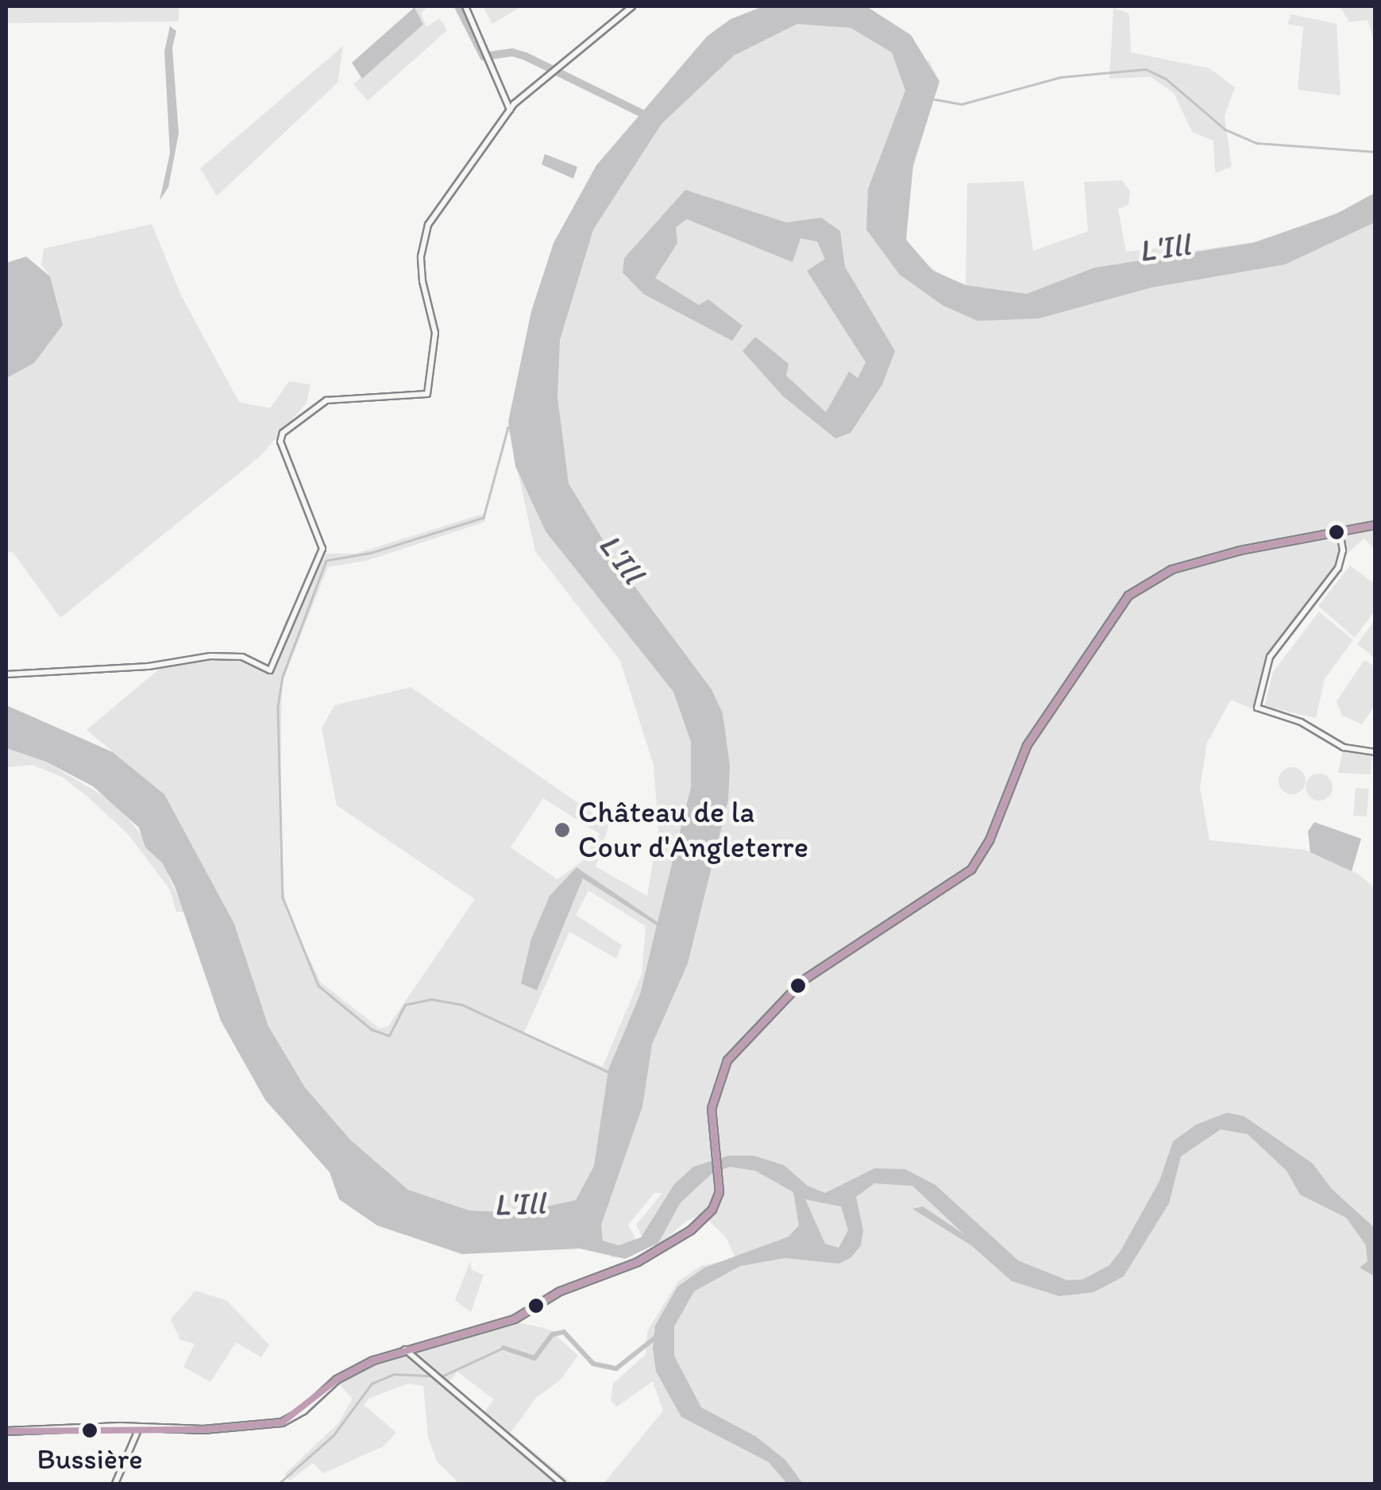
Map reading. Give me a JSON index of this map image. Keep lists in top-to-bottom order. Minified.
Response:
{"water":["L'Ill"],"places":["Château de la Cour d'Angleterre","Bussière"]}
